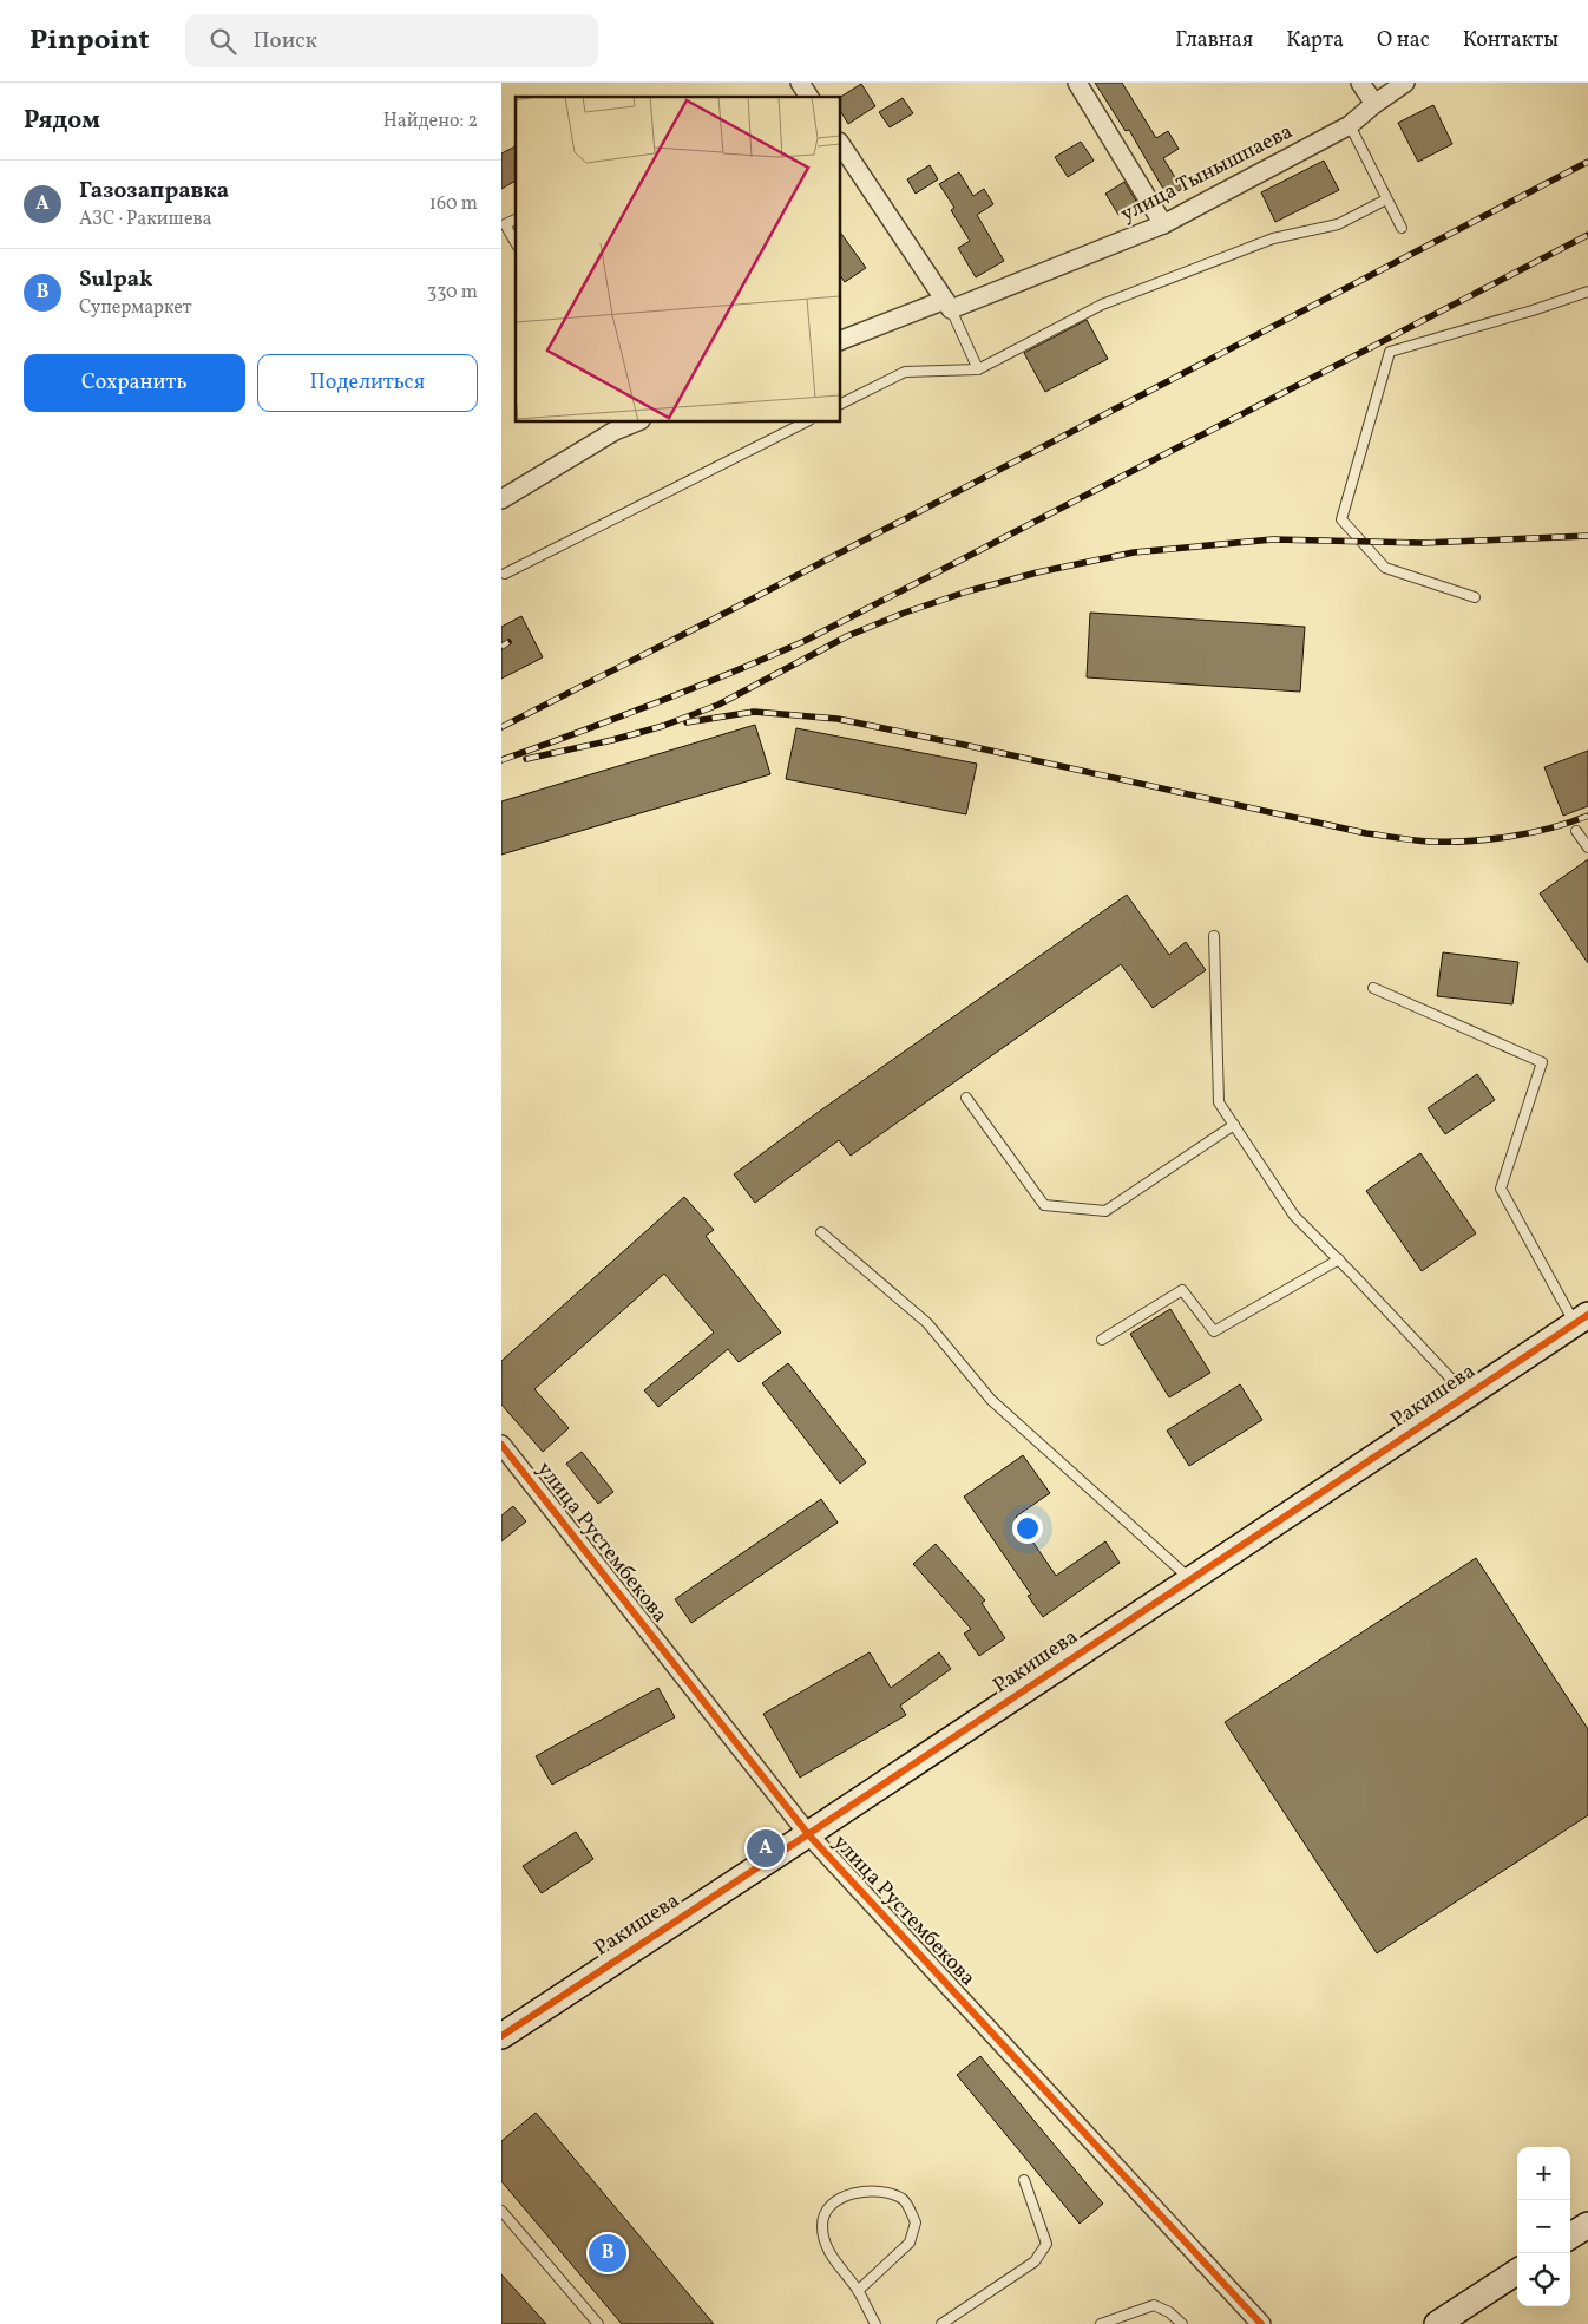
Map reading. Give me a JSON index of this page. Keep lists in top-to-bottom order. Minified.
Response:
{"streets":{"street":["улица Тынышпаева","Ракишева","улица Рустембекова"]},"crossings":[["Ракишева","улица Рустембекова"]],"page":{"header":"Pinpoint","search":"Поиск","nav":["Главная","Карта","О нас","Контакты"],"heading":["Рядом","Найдено: 2"],"list":[{"mark":"A","name":"Газозаправка","note":"АЗС · Ракишева","value":"160 m"},{"mark":"B","name":"Sulpak","note":"Супермаркет","value":"330 m"}],"buttons":["Сохранить","Поделиться"],"pins":["A","B"],"map_buttons":["+","−"]}}
